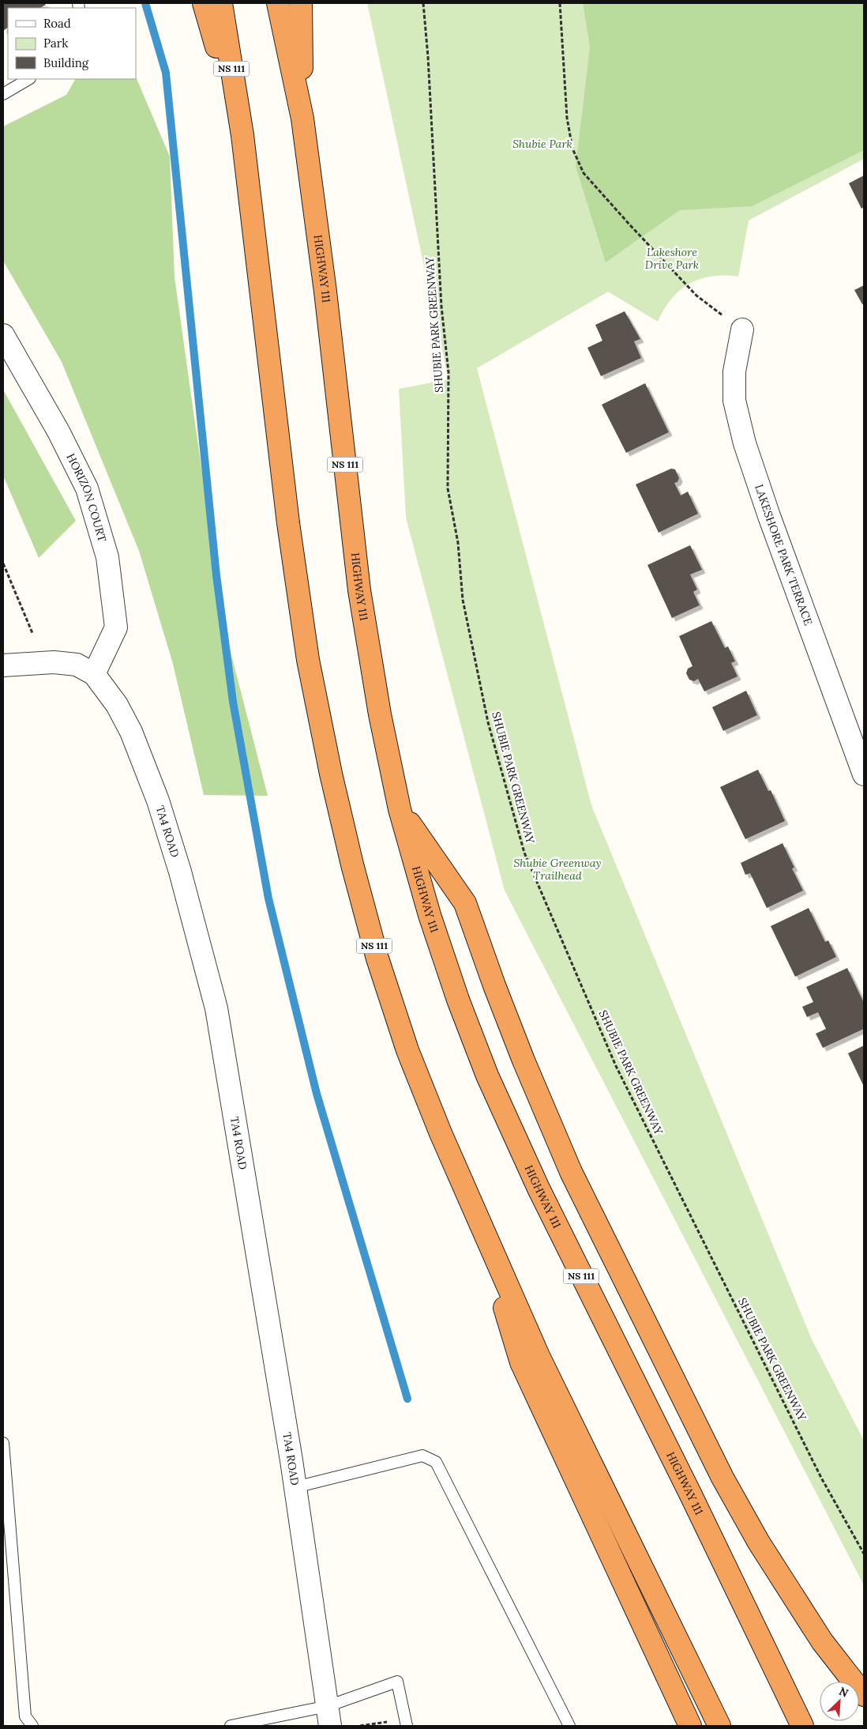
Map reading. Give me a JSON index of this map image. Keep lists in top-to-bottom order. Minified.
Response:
{"streets":{"highway":["NS 111","HIGHWAY 111"],"street":["HORIZON COURT","LAKESHORE PARK TERRACE","TA4 ROAD"],"path":["SHUBIE PARK GREENWAY"]},"crossings":[["HORIZON COURT","TA4 ROAD"]],"parks":["Shubie Park","Lakeshore Drive Park","Shubie Greenway Trailhead"],"legend":["Road","Park","Building"],"north":"top right"}
